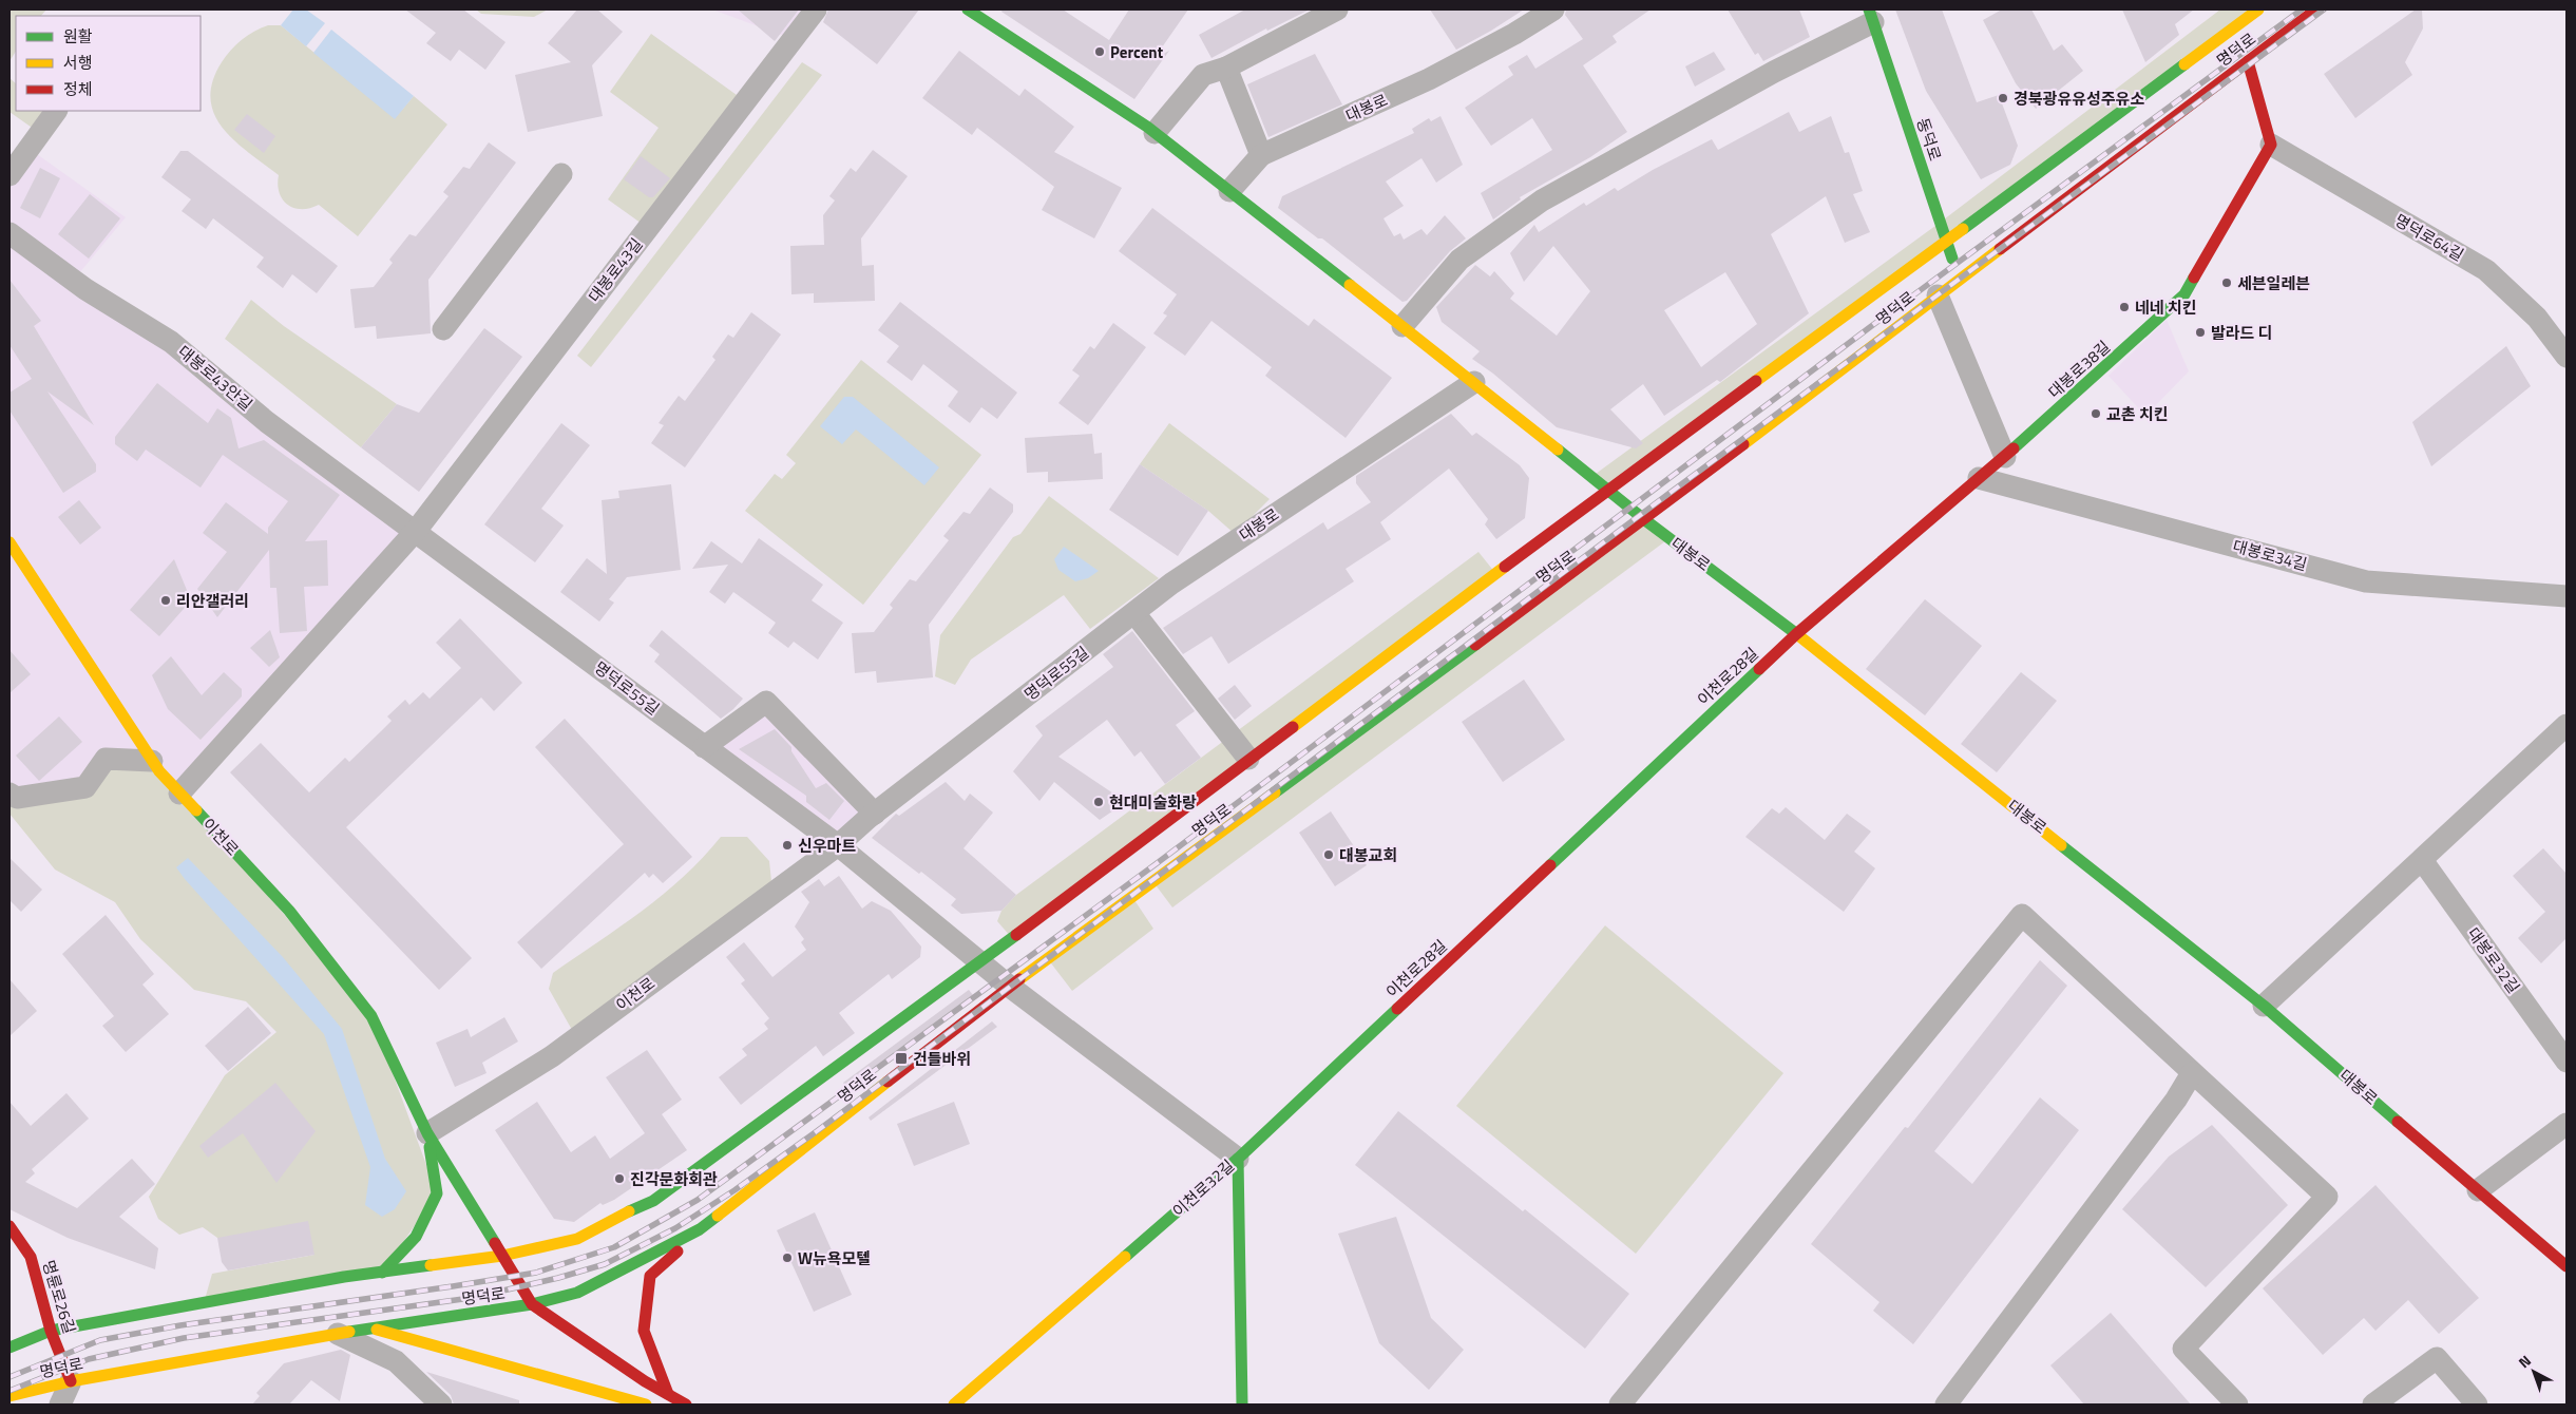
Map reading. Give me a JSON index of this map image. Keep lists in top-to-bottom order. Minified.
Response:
{"streets":{"main road":["명덕로","대봉로","동덕로","대봉로38길","이천로28길","이천로","이천로32길","명륜로26길"],"street":["명덕로64길","대봉로43길","대봉로43안길","대봉로34길","명덕로55길","대봉로32길"]},"crossings":[["명덕로","대봉로"],["명덕로","동덕로"],["명덕로","명덕로55길"],["명덕로","이천로"],["명덕로","이천로32길"],["명덕로","명륜로26길"],["대봉로","대봉로38길"],["대봉로","명덕로55길"],["대봉로","이천로28길"],["명덕로64길","대봉로38길"],["대봉로43길","대봉로43안길"],["대봉로43길","명덕로55길"],["대봉로43길","이천로"],["대봉로38길","대봉로34길"],["대봉로38길","이천로28길"],["대봉로43안길","명덕로55길"],["명덕로55길","이천로"],["명덕로55길","이천로32길"],["이천로28길","이천로32길"]],"places":{"other":["Percent","경북광유유성주유소","세븐일레븐","네네 치킨","발라드 디","교촌 치킨","리안갤러리","현대미술화랑","신우마트","대봉교회","진각문화회관","W뉴욕모텔"],"transit":["건들바위"]},"legend":["원활","서행","정체"],"north":"top left"}
